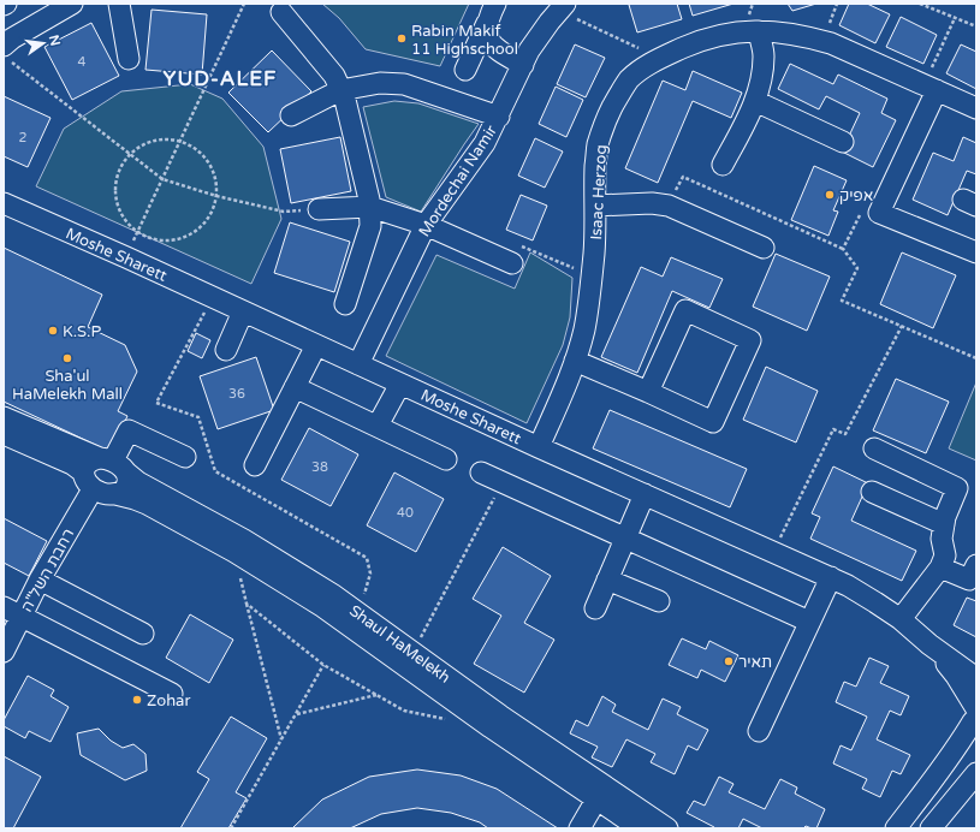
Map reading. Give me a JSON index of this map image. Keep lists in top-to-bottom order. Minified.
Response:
{"streets":{"street":["Mordechai Namir","Isaac Herzog","Moshe Sharett","רחבת השל\"ה","Shaul HaMelekh"]},"crossings":[["Mordechai Namir","Moshe Sharett"],["Isaac Herzog","Moshe Sharett"],["רחבת השל\"ה","Shaul HaMelekh"]],"districts":["YUD-ALEF"],"places":["Rabin Makif 11 Highschool","אפיק","K.S.P","Sha'ul HaMelekh Mall","תאיר","Zohar"],"house_numbers":["4","2","36","38","40"],"north":"right"}
